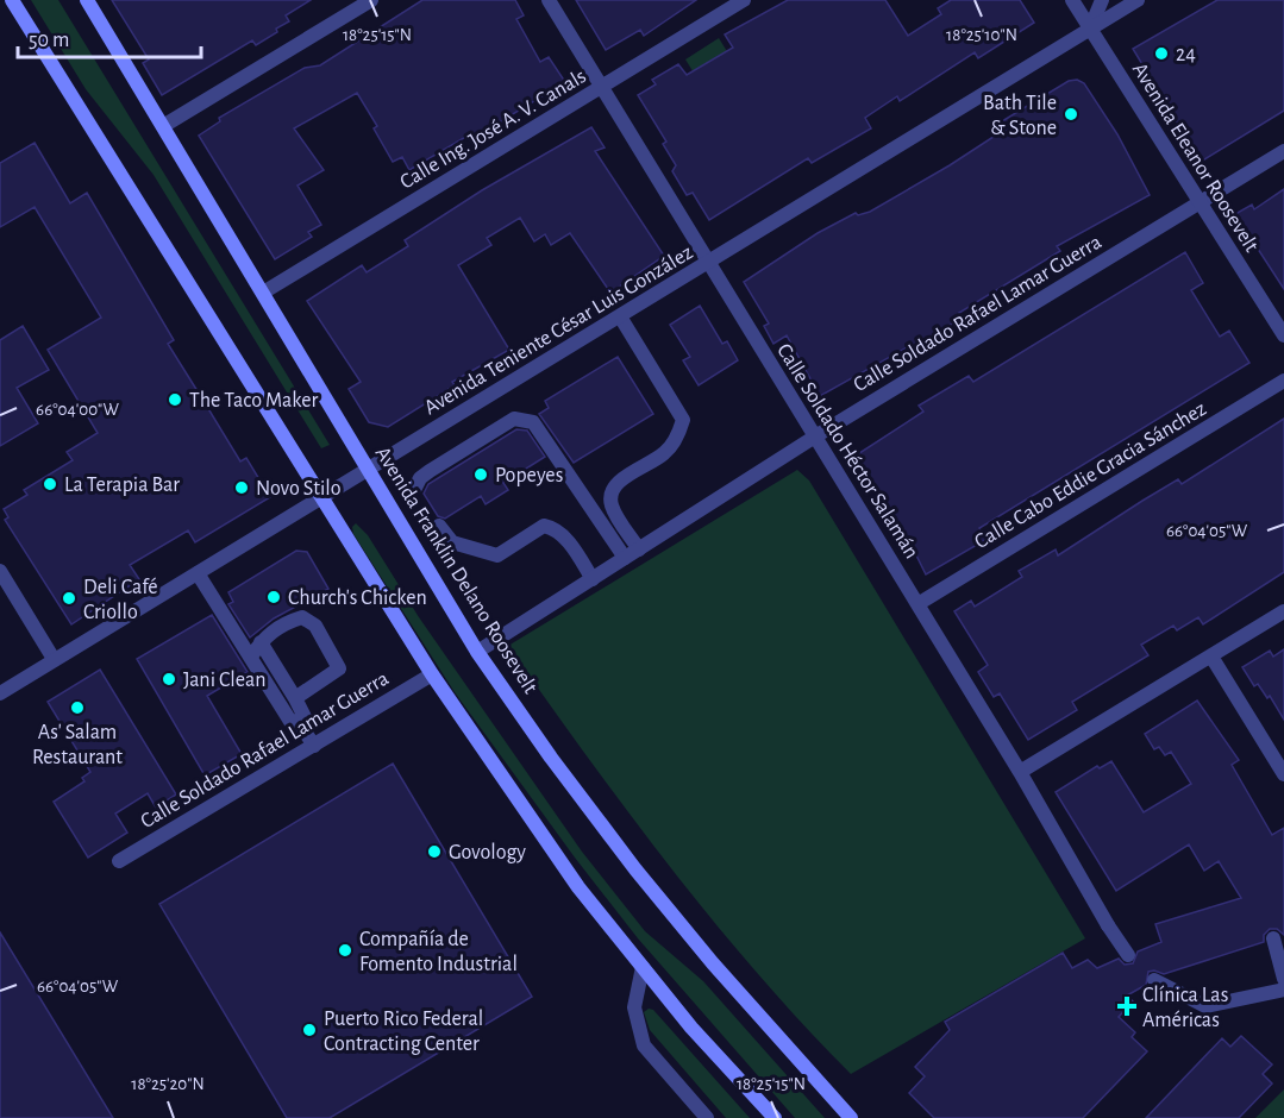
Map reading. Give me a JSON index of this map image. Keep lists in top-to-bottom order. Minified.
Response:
{"streets":{"main road":["Avenida Franklin Delano Roosevelt"],"street":["Calle Ing. José A. V. Canals","Avenida Eleanor Roosevelt","Calle Soldado Rafael Lamar Guerra","Avenida Teniente César Luis González","Calle Soldado Héctor Salamán","Calle Cabo Eddie Gracia Sánchez"]},"crossings":[["Calle Ing. José A. V. Canals","Calle Soldado Héctor Salamán"],["Calle Ing. José A. V. Canals","Avenida Franklin Delano Roosevelt"],["Avenida Eleanor Roosevelt","Calle Soldado Rafael Lamar Guerra"],["Avenida Eleanor Roosevelt","Avenida Teniente César Luis González"],["Calle Soldado Rafael Lamar Guerra","Calle Soldado Héctor Salamán"],["Calle Soldado Rafael Lamar Guerra","Avenida Franklin Delano Roosevelt"],["Avenida Teniente César Luis González","Calle Soldado Héctor Salamán"],["Avenida Teniente César Luis González","Avenida Franklin Delano Roosevelt"],["Calle Soldado Héctor Salamán","Calle Cabo Eddie Gracia Sánchez"]],"places":{"other":["24","Bath Tile & Stone","The Taco Maker","Popeyes","La Terapia Bar","Novo Stilo","Church's Chicken","Deli Café Criollo","Jani Clean","As' Salam Restaurant","Govology","Compañía de Fomento Industrial","Puerto Rico Federal Contracting Center"],"health":["Clínica Las Américas"]},"scale_bar":"50 m","coordinates":["18°25'15\"N","18°25'10\"N","66°04'00\"W","66°04'05\"W","18°25'20\"N"]}
